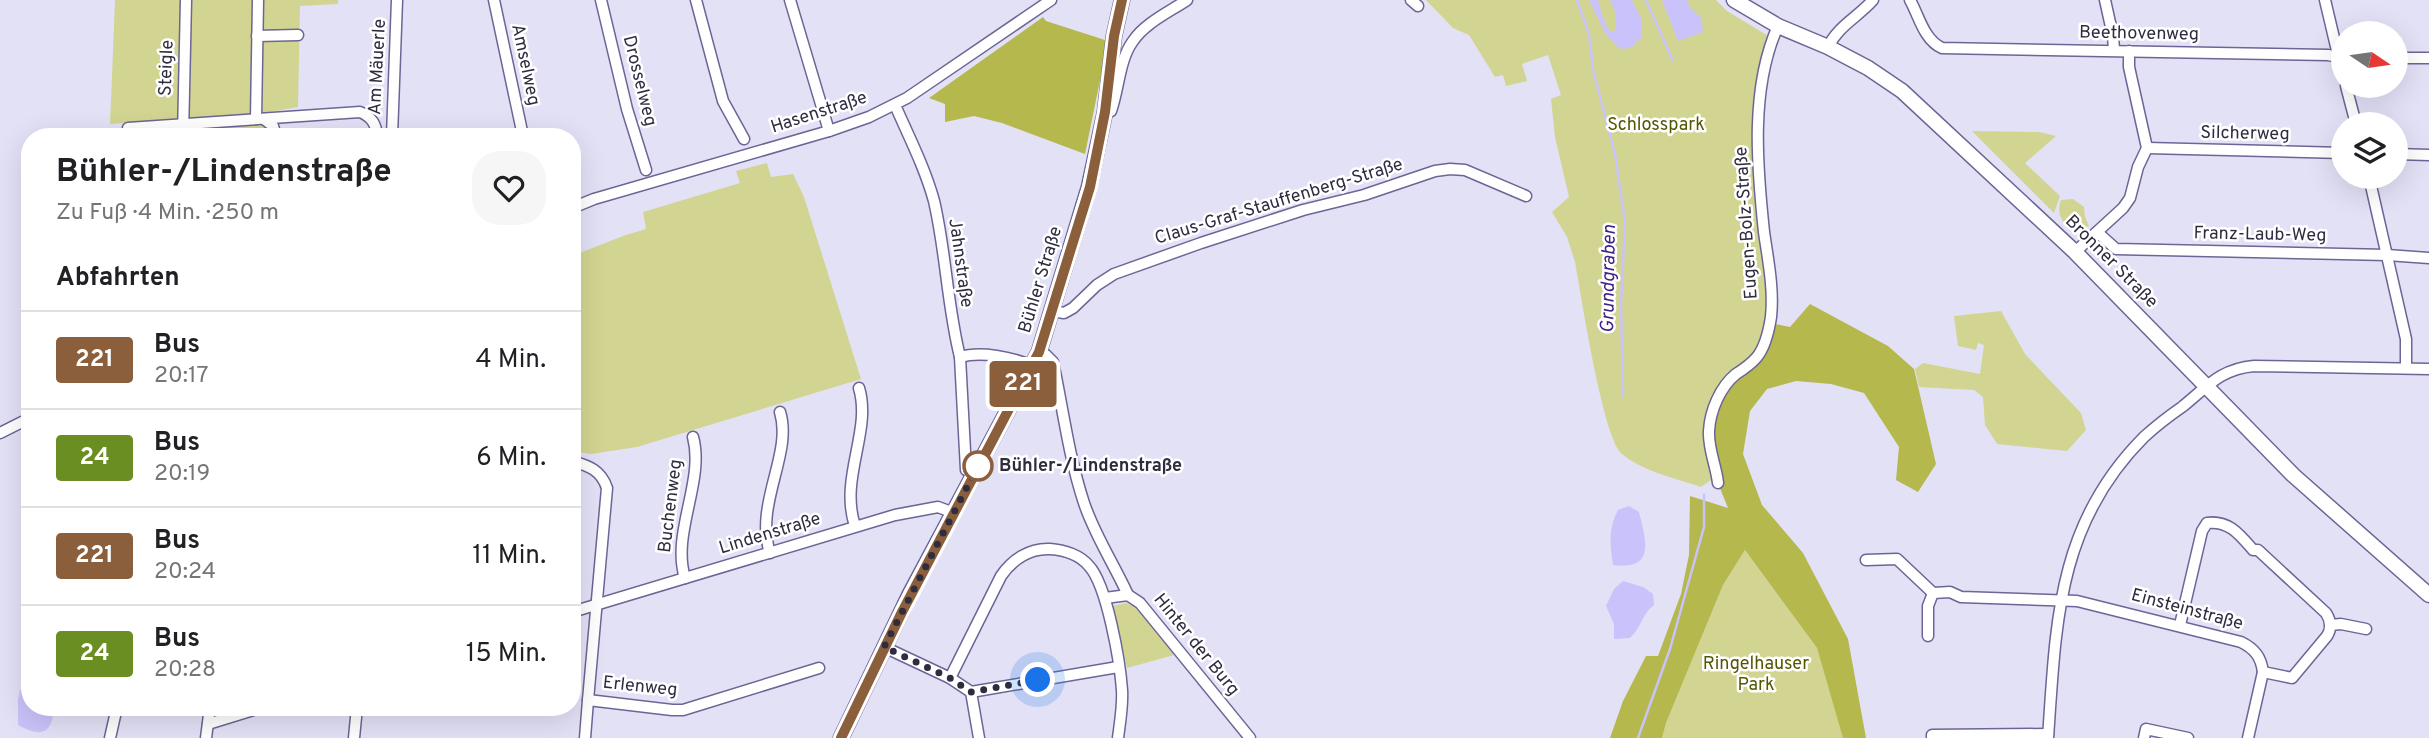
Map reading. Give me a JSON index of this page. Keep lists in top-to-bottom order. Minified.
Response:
{"streets":{"street":["Beethovenweg","Amselweg","Am Mäuerle","Steigle","Drosselweg","Hasenstraße","Silcherweg","Claus-Graf-Stauffenberg-Straße","Eugen-Bolz-Straße","Franz-Laub-Weg","Bronner Straße","Jahnstraße","Bühler Straße","Buchenweg","Lindenstraße","Einsteinstraße","Hinter der Burg","Erlenweg"]},"crossings":[["Hasenstraße","Jahnstraße"],["Claus-Graf-Stauffenberg-Straße","Bühler Straße"],["Eugen-Bolz-Straße","Bronner Straße"],["Jahnstraße","Bühler Straße"],["Bühler Straße","Lindenstraße"],["Buchenweg","Lindenstraße"],["Lindenstraße","Erlenweg"]],"water":["Grundgraben"],"parks":["Schlosspark","Ringelhauser Park"],"places":["Bühler-/Lindenstraße"],"lines":["bus line 221"],"north":"right","page":{"on_map":"221","heading":[["Bühler-/Lindenstraße","Zu Fuß · 4 Min. · 250 m"],"Abfahrten"],"list":[{"mark":"221","name":"Bus","note":"20:17","value":"4 Min."},{"mark":"24","name":"Bus","note":"20:19","value":"6 Min."},{"mark":"221","name":"Bus","note":"20:24","value":"11 Min."},{"mark":"24","name":"Bus","note":"20:28","value":"15 Min."}]}}
